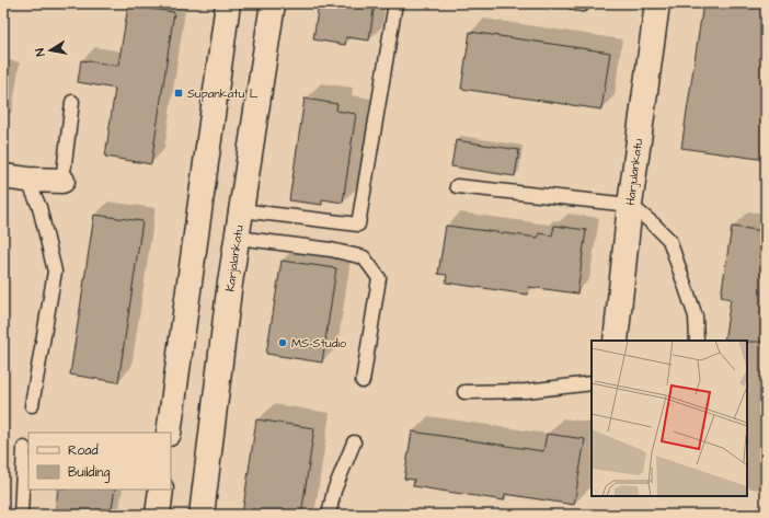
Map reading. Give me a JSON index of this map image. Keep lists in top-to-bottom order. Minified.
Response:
{"streets":{"main road":["Harjulankatu","Karjalankatu"]},"places":{"transit":["Supankatu L"],"other":["MS-Studio"]},"legend":["Road","Building"],"north":"left"}
